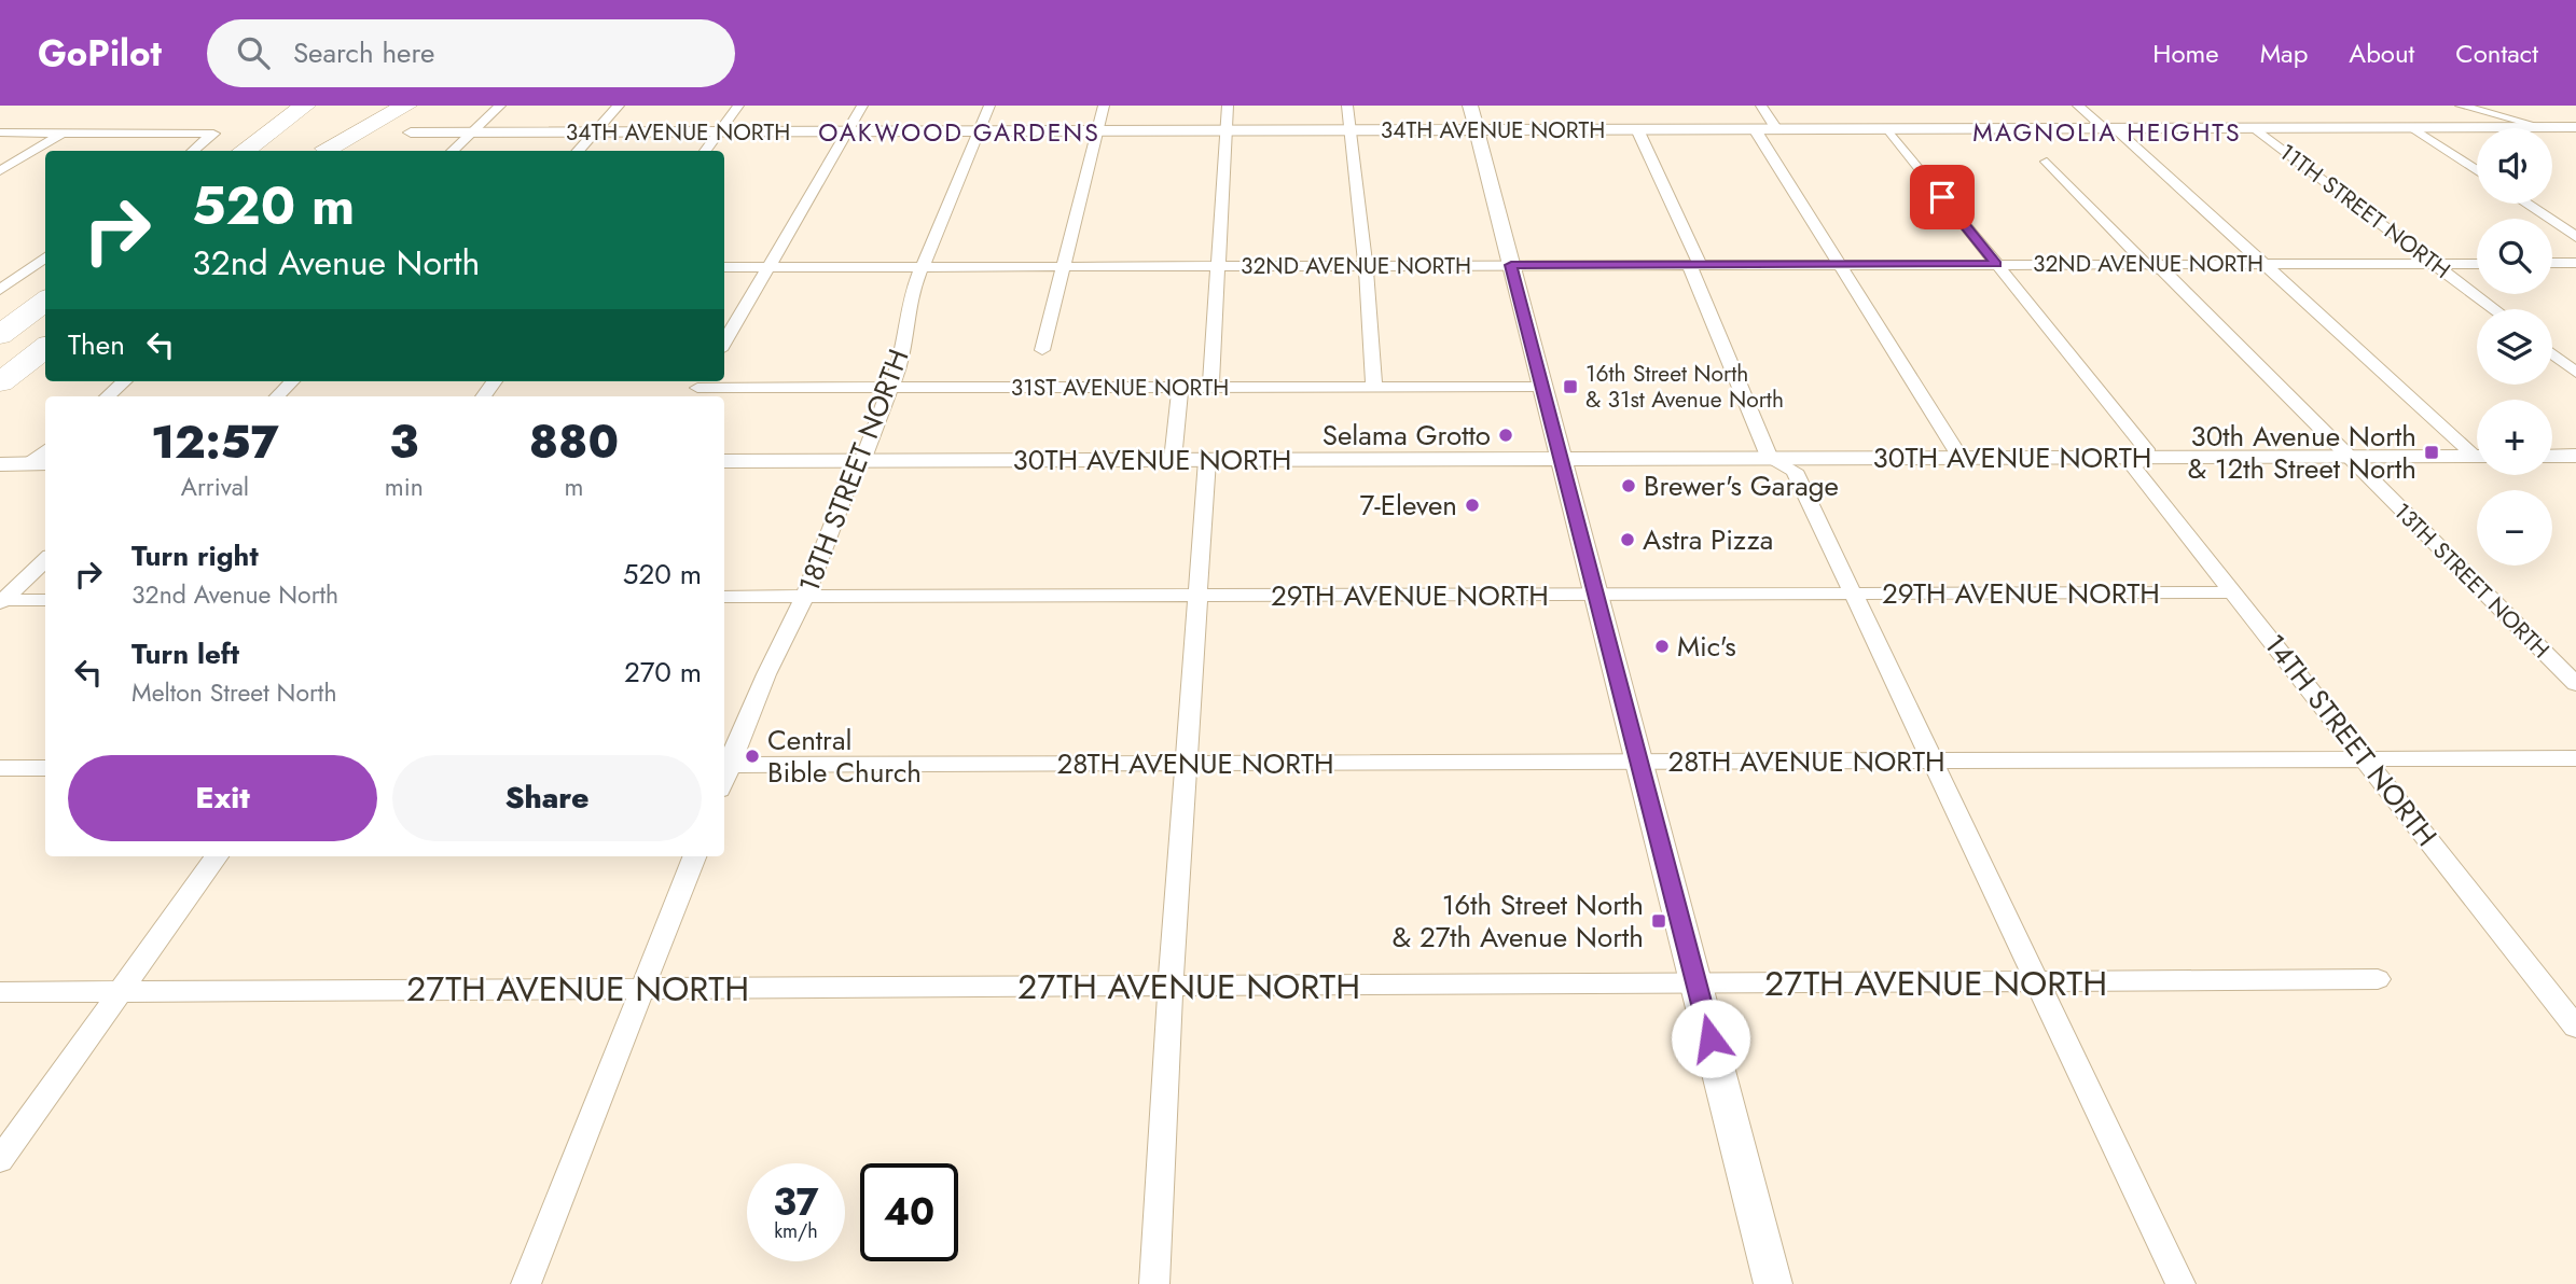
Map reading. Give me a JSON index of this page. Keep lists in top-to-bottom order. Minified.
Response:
{"streets":{"street":["34TH AVENUE NORTH","11TH STREET NORTH","32ND AVENUE NORTH","31ST AVENUE NORTH","30TH AVENUE NORTH","18TH STREET NORTH","13TH STREET NORTH","29TH AVENUE NORTH","14TH STREET NORTH","28TH AVENUE NORTH","27TH AVENUE NORTH"]},"crossings":[["34TH AVENUE NORTH","11TH STREET NORTH"],["34TH AVENUE NORTH","18TH STREET NORTH"],["11TH STREET NORTH","32ND AVENUE NORTH"],["32ND AVENUE NORTH","18TH STREET NORTH"],["32ND AVENUE NORTH","13TH STREET NORTH"],["31ST AVENUE NORTH","18TH STREET NORTH"],["30TH AVENUE NORTH","18TH STREET NORTH"],["30TH AVENUE NORTH","13TH STREET NORTH"],["30TH AVENUE NORTH","14TH STREET NORTH"],["18TH STREET NORTH","29TH AVENUE NORTH"],["18TH STREET NORTH","28TH AVENUE NORTH"],["29TH AVENUE NORTH","14TH STREET NORTH"],["14TH STREET NORTH","28TH AVENUE NORTH"]],"districts":["OAKWOOD GARDENS","MAGNOLIA HEIGHTS"],"places":{"transit":["16th Street North & 31st Avenue North","30th Avenue North & 12th Street North","16th Street North & 27th Avenue North"],"other":["Selama Grotto","Brewer's Garage","7-Eleven","Astra Pizza","Mic's","Central Bible Church"]},"page":{"header":"GoPilot","search":"Search here","nav":["Home","Map","About","Contact"],"map_buttons":["+","−"],"turn":["520 m","32nd Avenue North"],"then":"Then","eta":["12:57","Arrival","3","min","880","m"],"list":[{"name":"Turn right","note":"32nd Avenue North","value":"520 m"},{"name":"Turn left","note":"Melton Street North","value":"270 m"}],"buttons":["Exit","Share"],"speed":"37 km/h","limit":"40"}}
